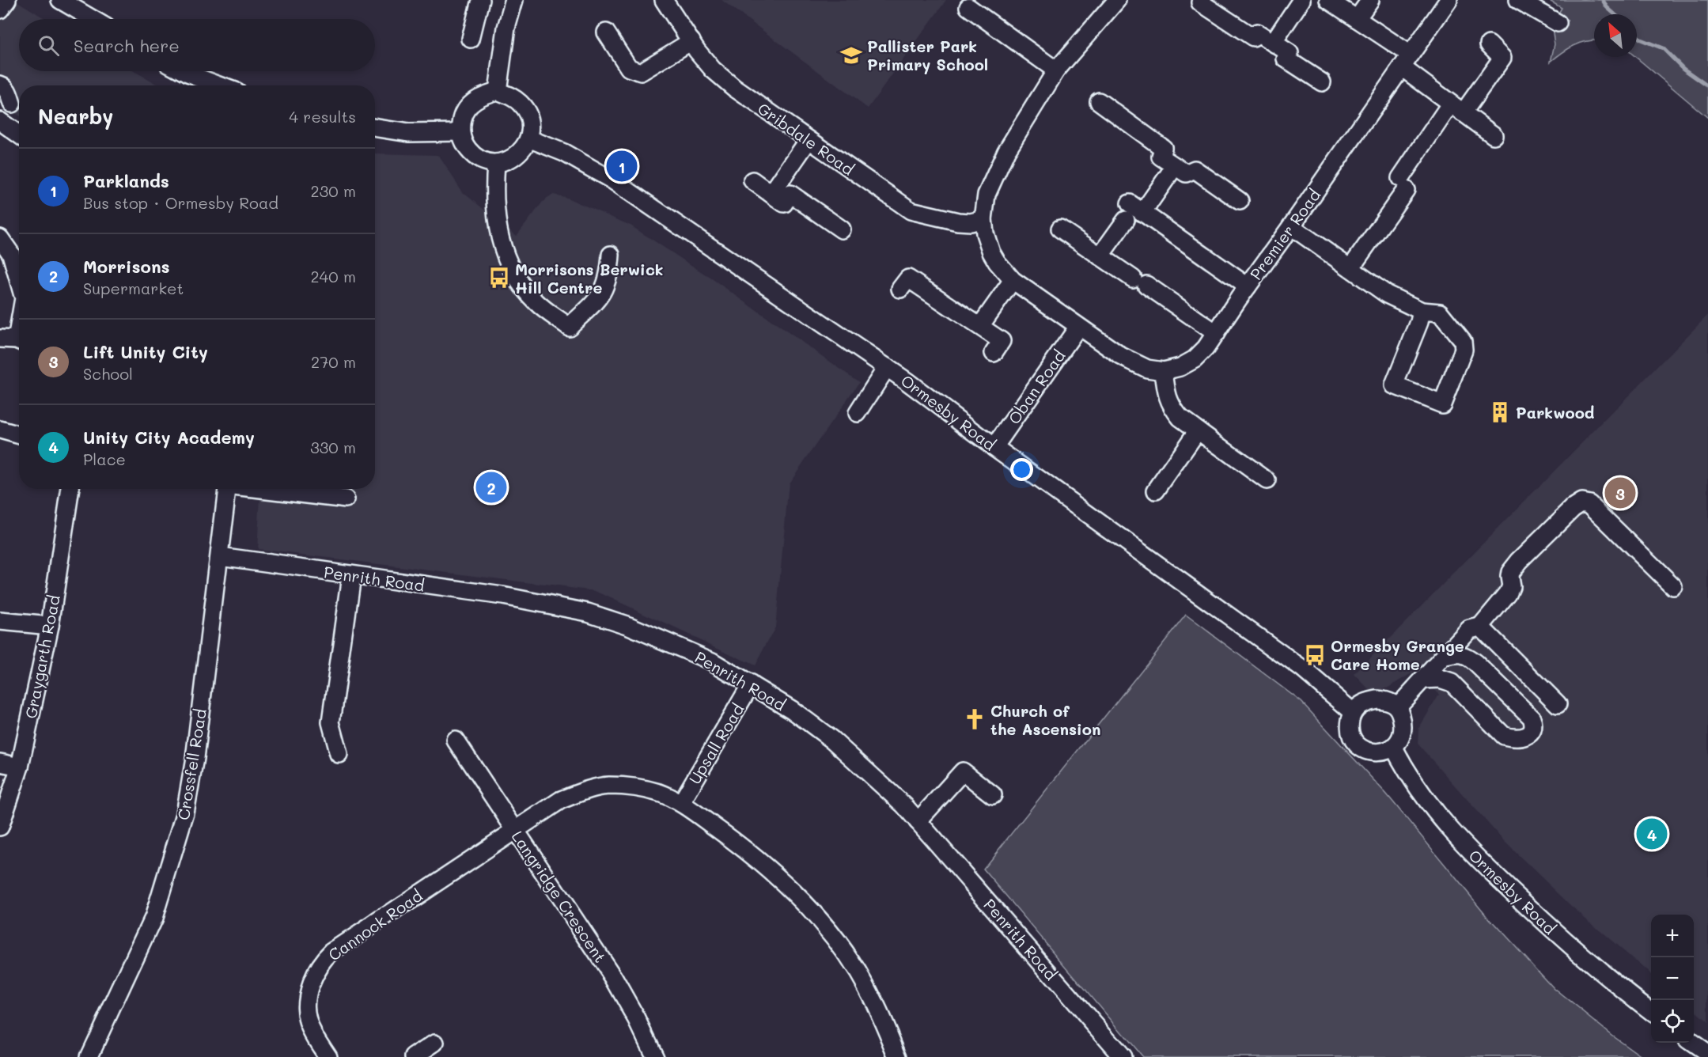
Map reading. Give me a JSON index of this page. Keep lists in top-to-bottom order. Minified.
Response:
{"streets":{"street":["Gribdale Road","Premier Road","Oban Road","Ormesby Road","Penrith Road","Graygarth Road","Upsall Road","Crossfell Road","Langridge Crescent","Cannock Road"]},"crossings":[["Oban Road","Ormesby Road"],["Penrith Road","Upsall Road"],["Penrith Road","Crossfell Road"],["Upsall Road","Cannock Road"],["Langridge Crescent","Cannock Road"]],"places":{"school or university":["Pallister Park Primary School"],"bus stop":["Morrisons Berwick Hill Centre","Ormesby Grange Care Home"],"building":["Parkwood"],"church":["Church of the Ascension"]},"north":"top left","page":{"search":"Search here","heading":["Nearby","4 results"],"list":[{"mark":"1","name":"Parklands","note":"Bus stop · Ormesby Road","value":"230 m"},{"mark":"2","name":"Morrisons","note":"Supermarket","value":"240 m"},{"mark":"3","name":"Lift Unity City","note":"School","value":"270 m"},{"mark":"4","name":"Unity City Academy","note":"Place","value":"330 m"}],"pins":["1","2","3","4"],"map_buttons":["+","−"]}}
